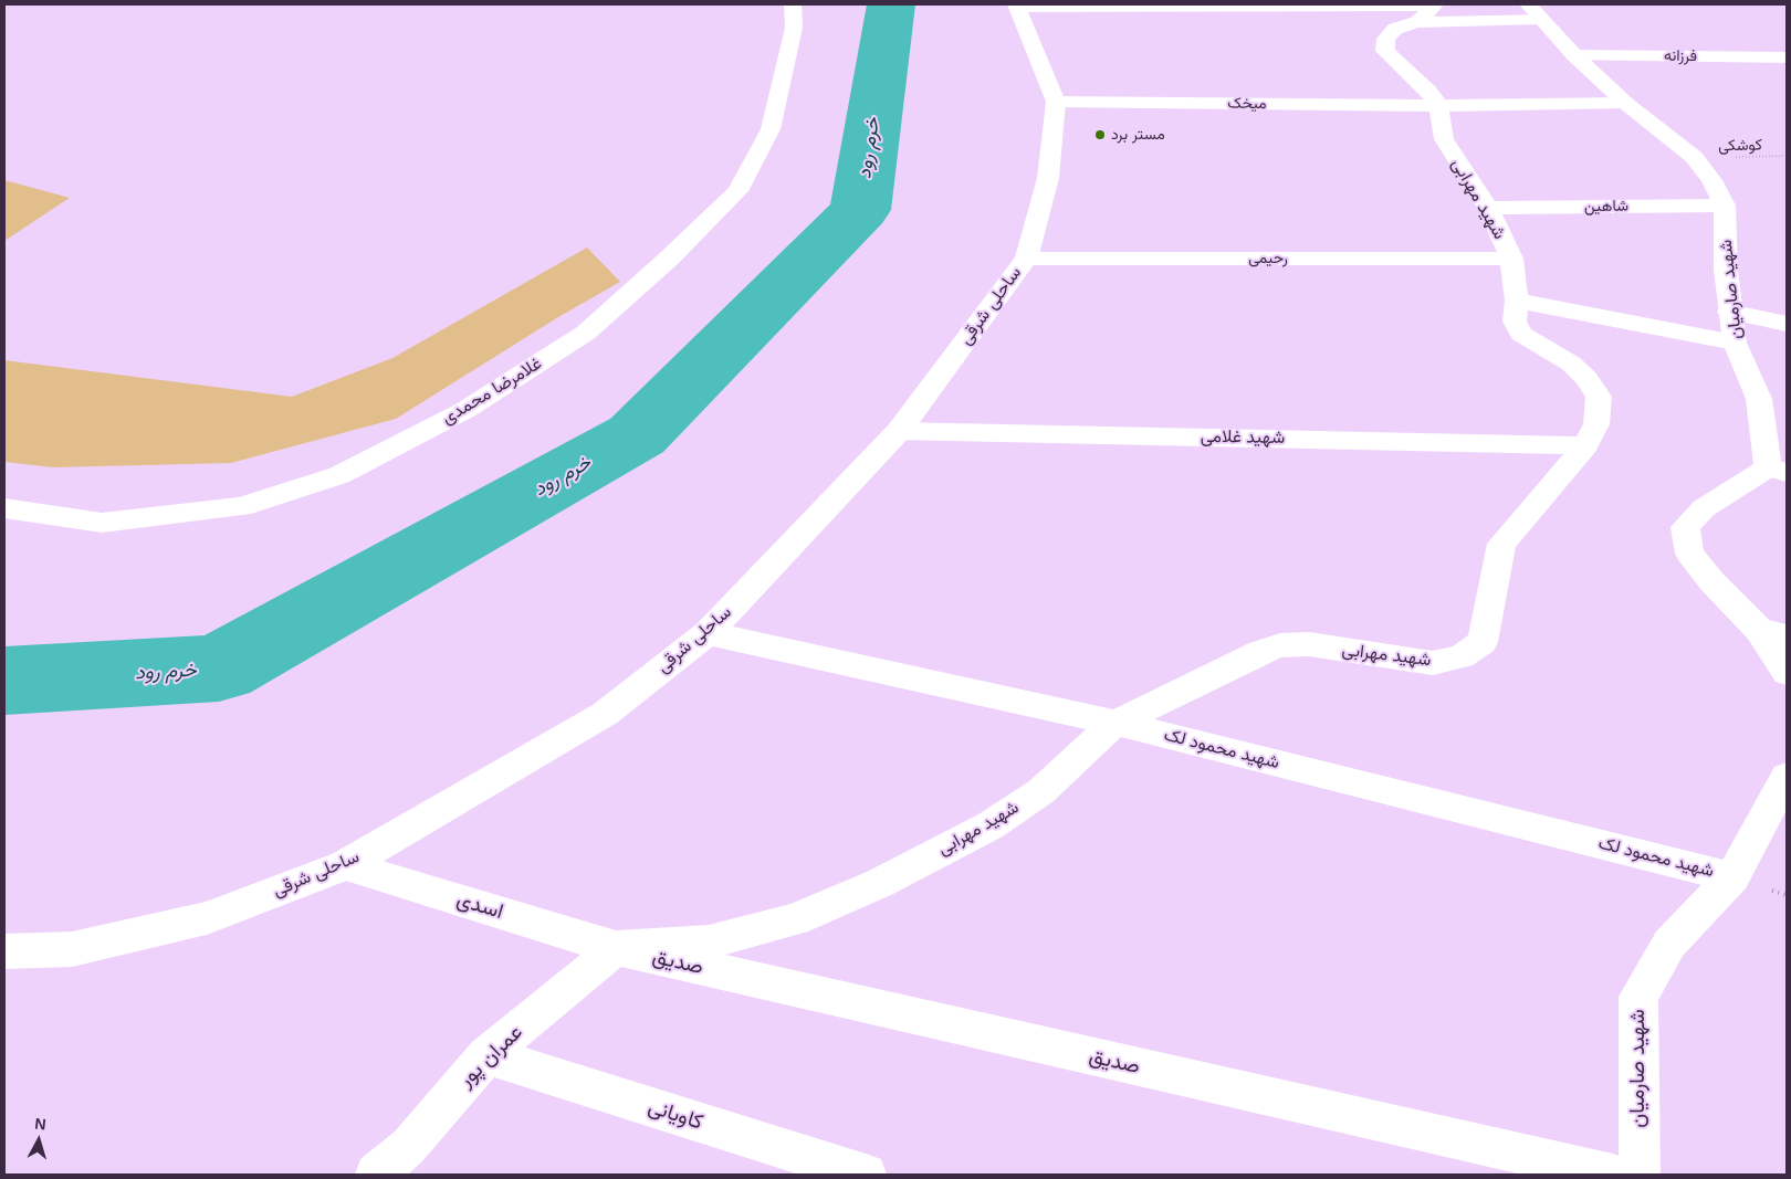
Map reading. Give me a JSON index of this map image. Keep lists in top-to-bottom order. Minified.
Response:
{"streets":{"street":["فرزانه","میخک","شهید مهرابی","شاهين","رحیمی","شهید صارمیان","ساحلی شرقی","غلامرضا محمدی","شهید غلامی","شهید محمود لک","اسدی","صدیق","عمران پور","کاویانی"],"path":["کوشکی"]},"crossings":[["فرزانه","شهید صارمیان"],["میخک","شهید مهرابی"],["میخک","شهید صارمیان"],["میخک","ساحلی شرقی"],["کوشکی","شهید صارمیان"],["شهید مهرابی","شاهين"],["شهید مهرابی","رحیمی"],["شهید مهرابی","شهید غلامی"],["شهید مهرابی","شهید محمود لک"],["شهید مهرابی","اسدی"],["شهید مهرابی","صدیق"],["شهید مهرابی","عمران پور"],["شاهين","شهید صارمیان"],["رحیمی","ساحلی شرقی"],["شهید صارمیان","شهید محمود لک"],["ساحلی شرقی","شهید غلامی"],["ساحلی شرقی","شهید محمود لک"],["ساحلی شرقی","اسدی"],["اسدی","صدیق"],["اسدی","عمران پور"],["صدیق","عمران پور"],["عمران پور","کاویانی"]],"water":["خرم رود"],"places":["مستر برد"],"north":"top"}
